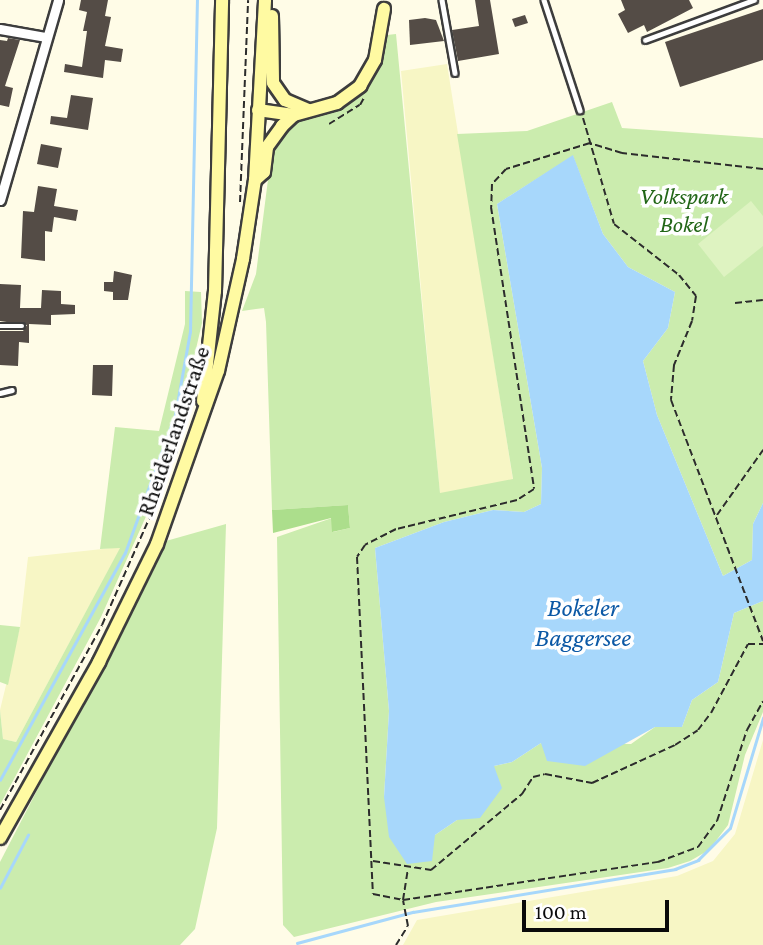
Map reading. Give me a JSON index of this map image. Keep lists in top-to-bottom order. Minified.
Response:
{"streets":{"main road":["Rheiderlandstraße"]},"water":["Bokeler Baggersee"],"parks":["Volkspark Bokel"],"scale_bar":"100 m"}
